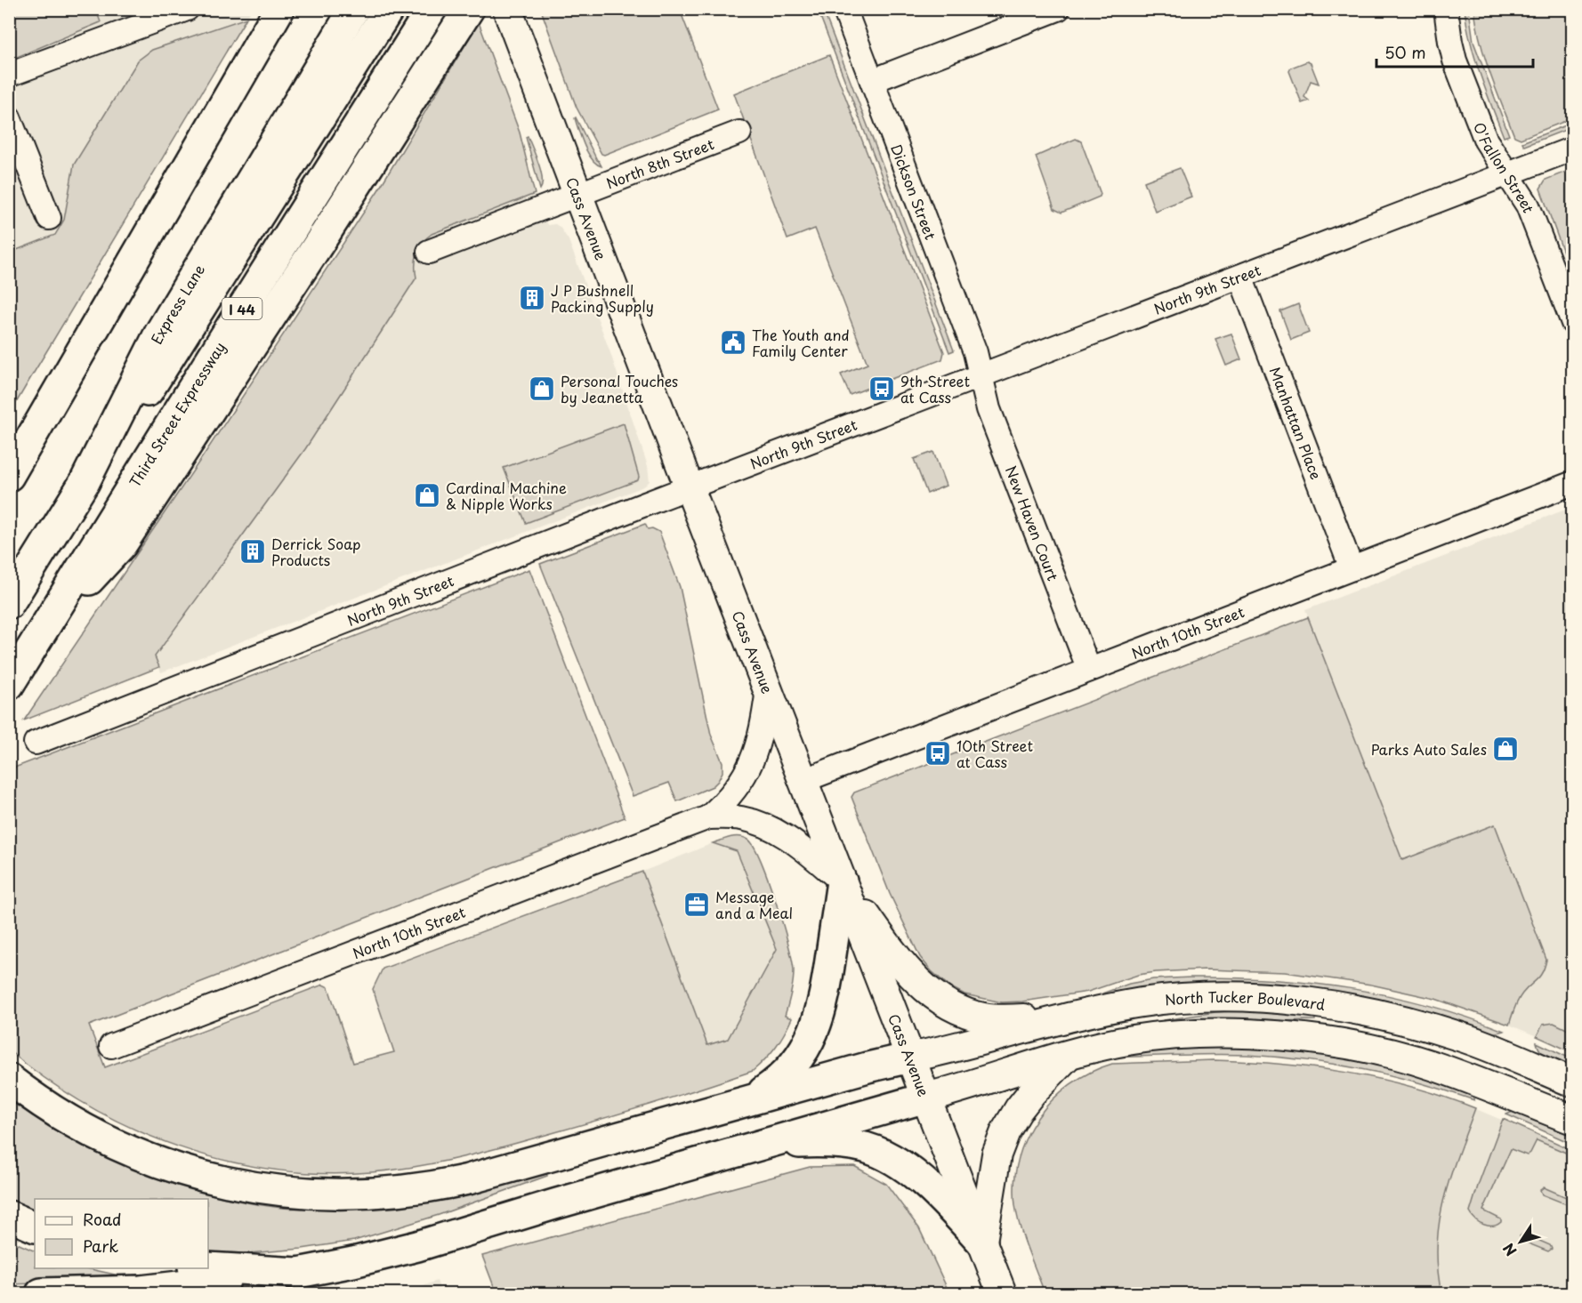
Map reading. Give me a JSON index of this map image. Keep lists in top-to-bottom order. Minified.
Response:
{"streets":{"highway":["Express Lane","I 44","Third Street Expressway"],"main road":["Cass Avenue","North Tucker Boulevard"],"street":["North 8th Street","O'Fallon Street","Dickson Street","North 9th Street","Manhattan Place","New Haven Court","North 10th Street"]},"crossings":[["North 8th Street","Cass Avenue"],["O'Fallon Street","North 9th Street"],["Dickson Street","North 9th Street"],["Dickson Street","New Haven Court"],["Cass Avenue","North 9th Street"],["Cass Avenue","North 10th Street"],["Cass Avenue","North Tucker Boulevard"],["North 9th Street","Manhattan Place"],["North 9th Street","New Haven Court"],["Manhattan Place","North 10th Street"],["New Haven Court","North 10th Street"]],"places":{"building":["J P Bushnell Packing Supply","Derrick Soap Products"],"public building":["The Youth and Family Center"],"shop":["Personal Touches by Jeanetta","Cardinal Machine & Nipple Works","Parks Auto Sales"],"bus stop":["9th Street at Cass","10th Street at Cass"],"office":["Message and a Meal"]},"legend":["Road","Park"],"scale_bar":"50 m","north":"bottom left"}
